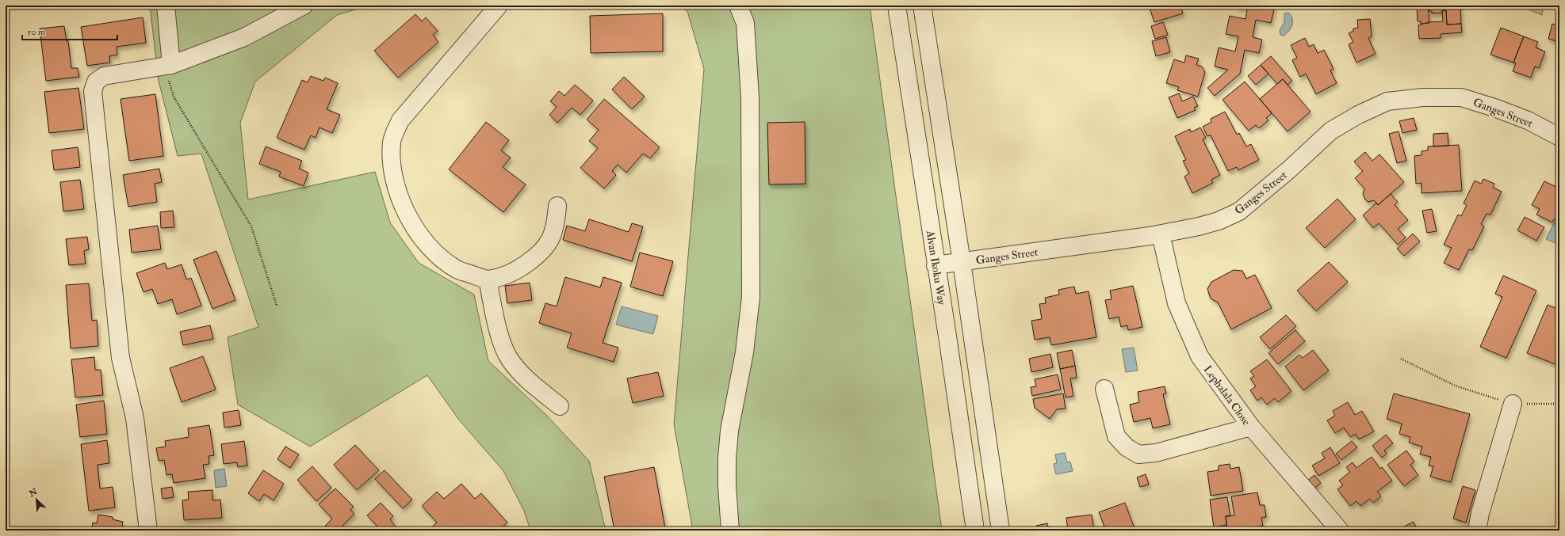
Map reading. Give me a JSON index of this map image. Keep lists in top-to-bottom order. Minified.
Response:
{"streets":{"street":["Ganges Street","Alvan Ikoku Way","Lephalala Close"]},"crossings":[["Ganges Street","Alvan Ikoku Way"],["Ganges Street","Lephalala Close"]],"scale_bar":"50 m","north":"top left"}
